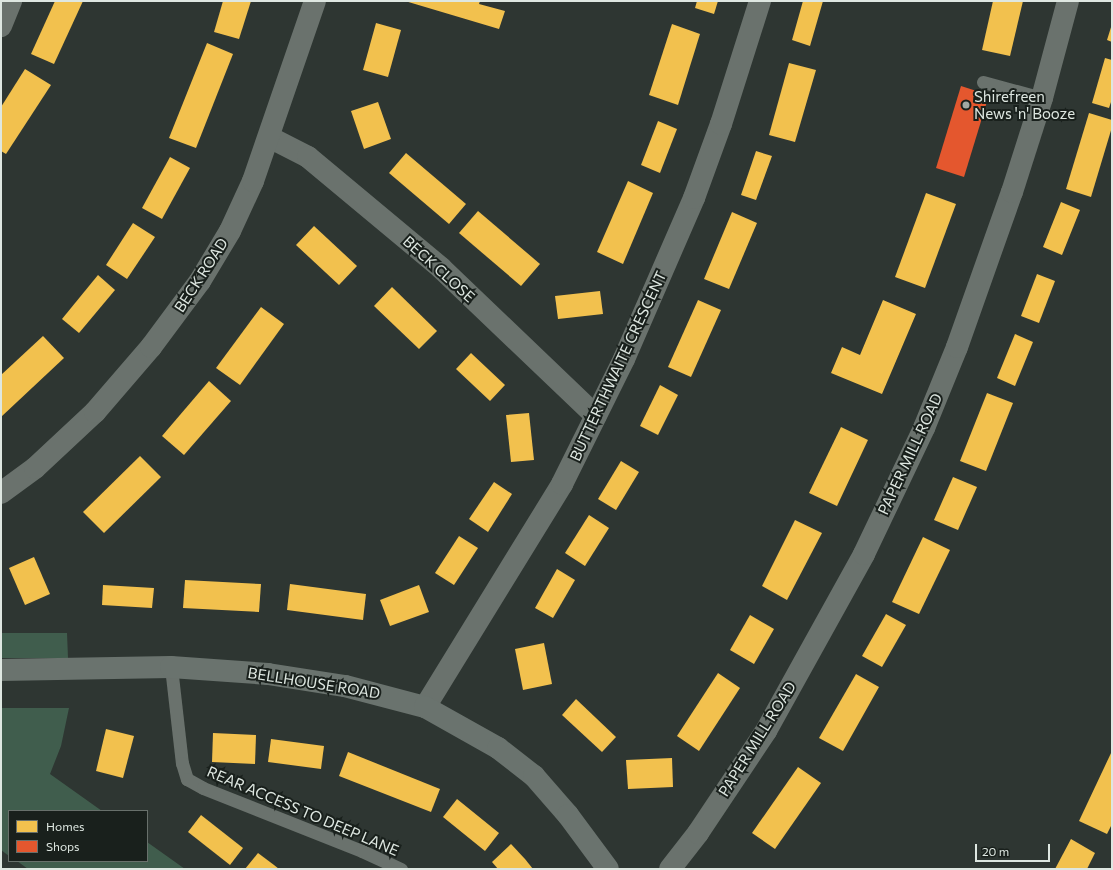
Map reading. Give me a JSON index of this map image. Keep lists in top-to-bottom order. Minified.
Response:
{"streets":{"main road":["BELLHOUSE ROAD"],"street":["BECK CLOSE","BECK ROAD","BUTTERTHWAITE CRESCENT","PAPER MILL ROAD"],"lane":["REAR ACCESS TO DEEP LANE"]},"crossings":[["BECK CLOSE","BECK ROAD"],["BECK CLOSE","BUTTERTHWAITE CRESCENT"],["BUTTERTHWAITE CRESCENT","BELLHOUSE ROAD"],["BELLHOUSE ROAD","REAR ACCESS TO DEEP LANE"]],"places":["Shirefreen News 'n' Booze"],"legend":["Homes","Shops"],"scale_bar":"20 m"}
